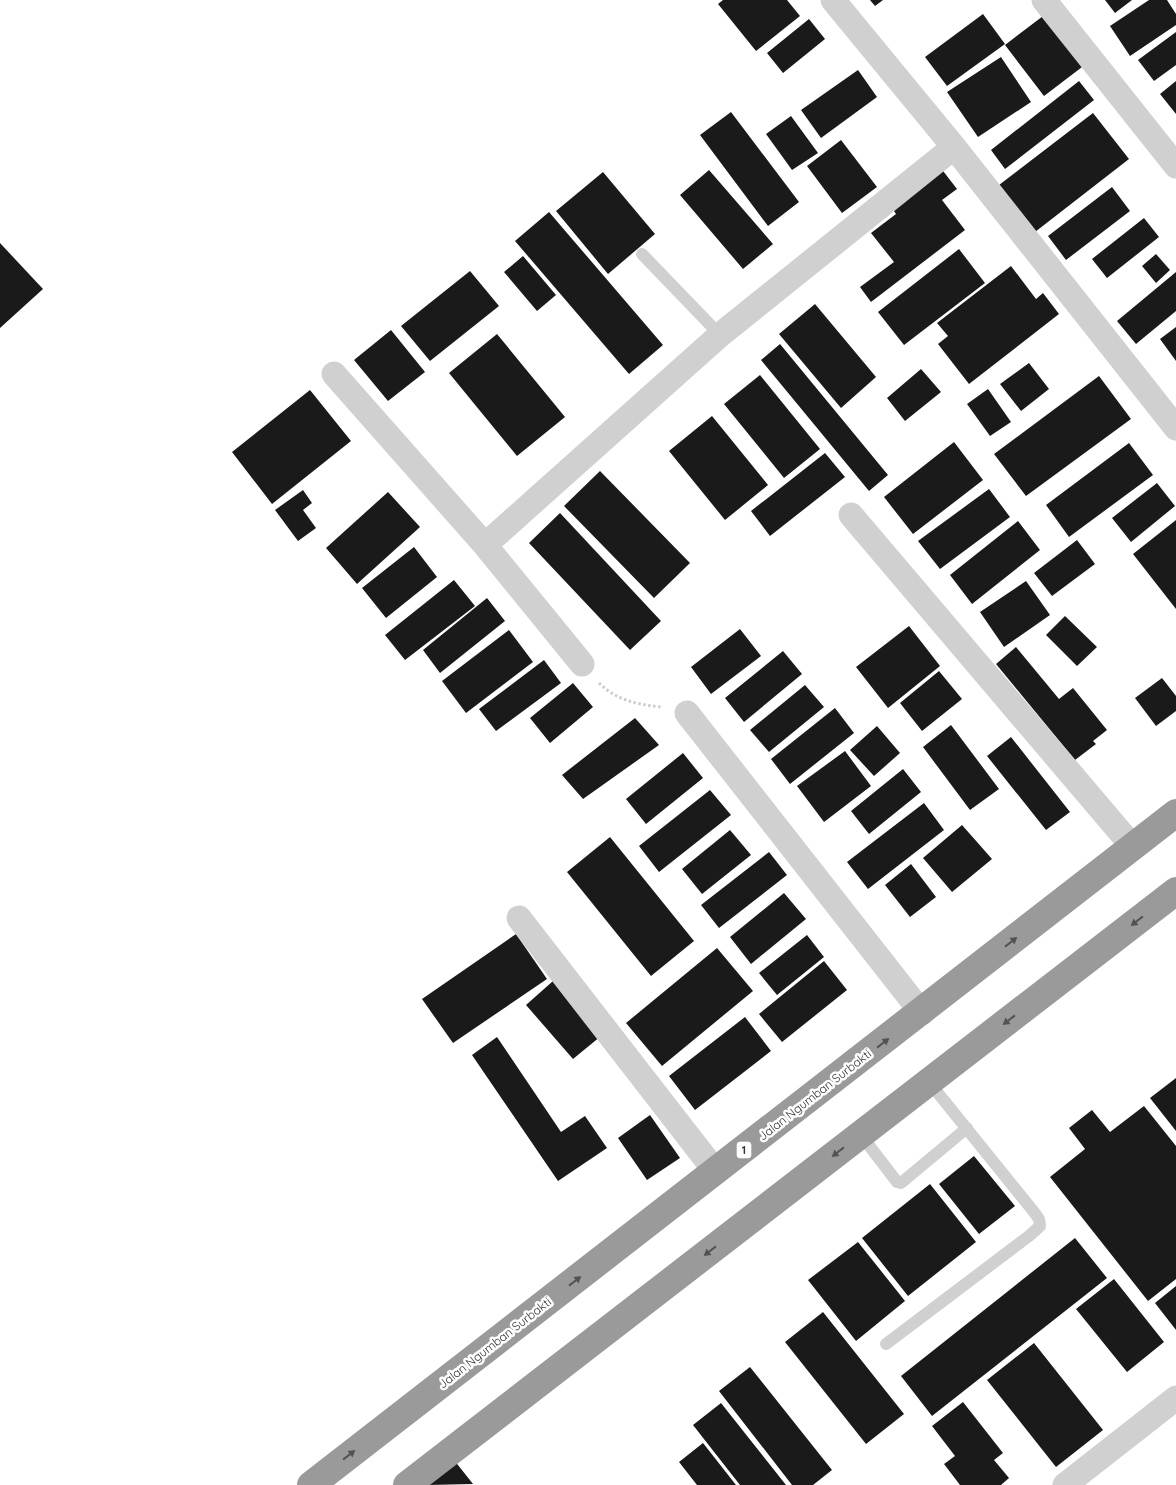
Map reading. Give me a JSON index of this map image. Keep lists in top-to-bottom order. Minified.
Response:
{"streets":{"highway":["Jalan Ngumban Surbakti","1"]}}
